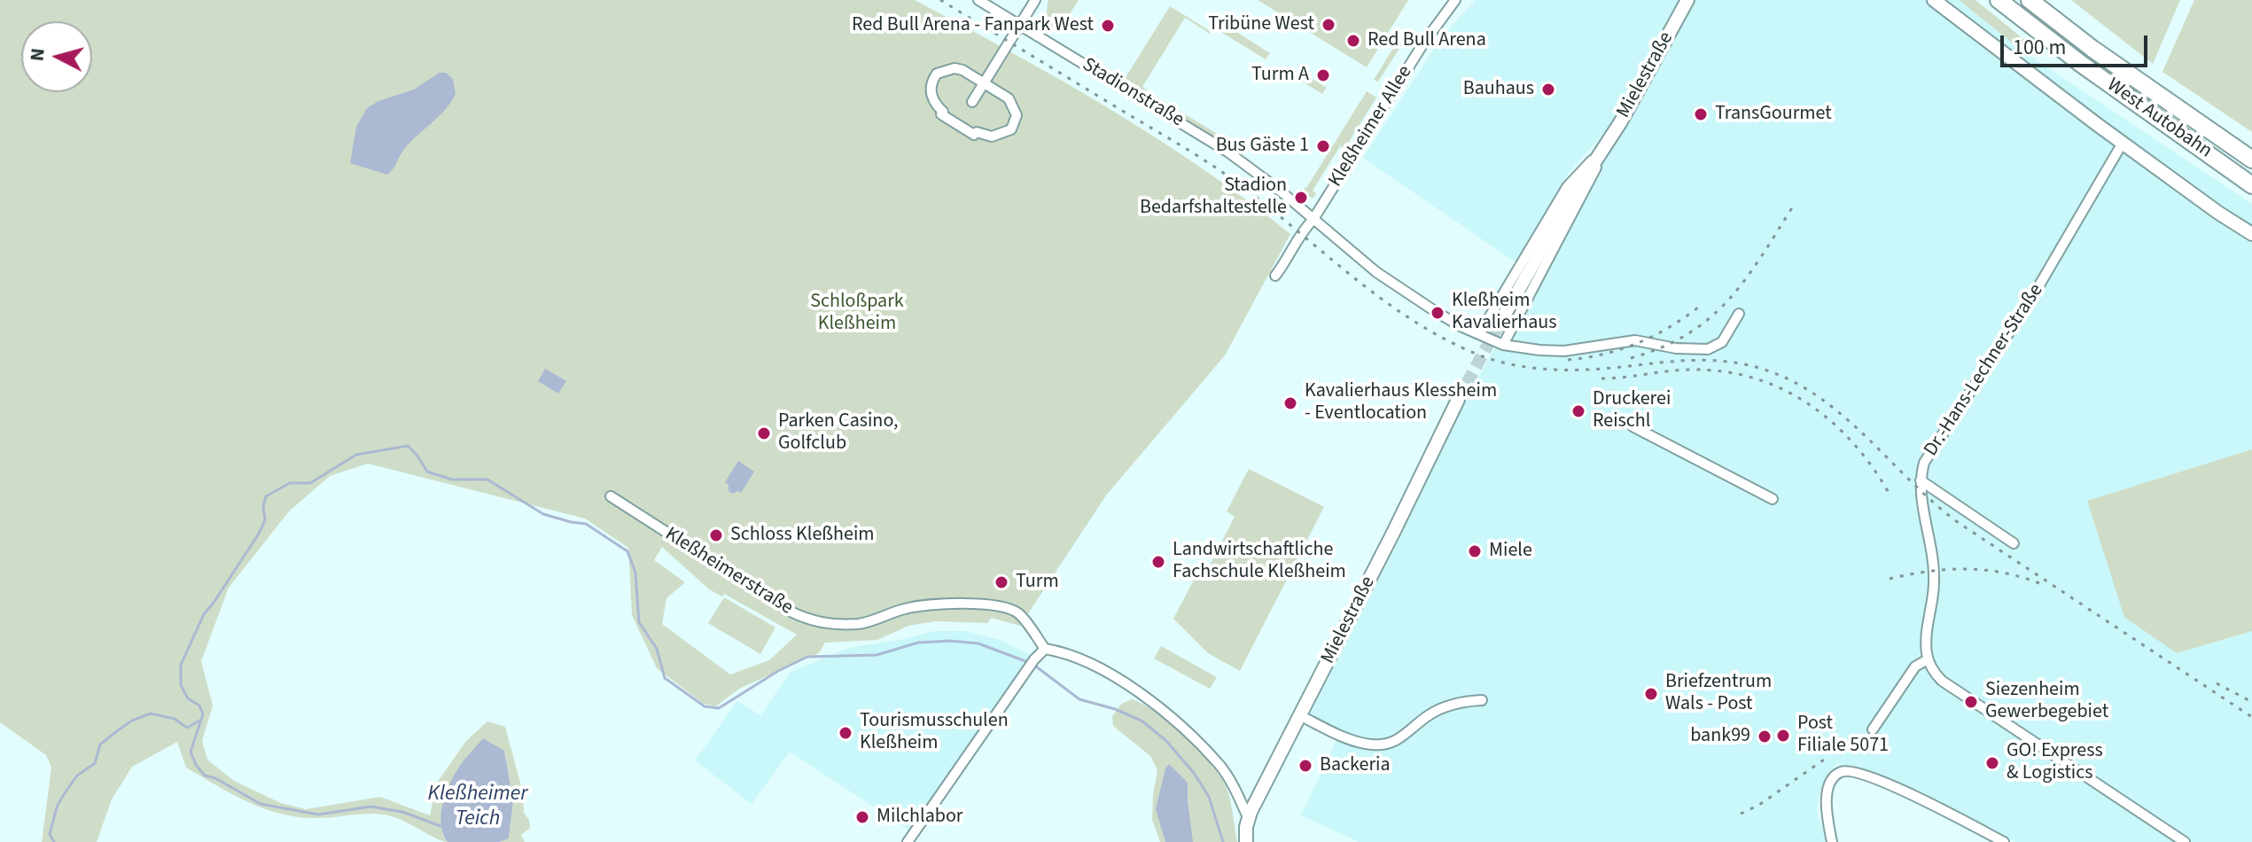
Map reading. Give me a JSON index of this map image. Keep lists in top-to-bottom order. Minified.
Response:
{"streets":{"highway":["West Autobahn"],"street":["Mielestraße","Stadionstraße","Kleßheimer Allee","Dr.-Hans-Lechner-Straße","Kleßheimerstraße"]},"crossings":[["Mielestraße","Stadionstraße"],["Stadionstraße","Kleßheimer Allee"]],"water":["Kleßheimer Teich"],"parks":["Schloßpark Kleßheim"],"places":["Tribüne West","Red Bull Arena - Fanpark West","Red Bull Arena","Turm A","Bauhaus","TransGourmet","Bus Gäste 1","Stadion Bedarfshaltestelle","Kleßheim Kavalierhaus","Kavalierhaus Klessheim - Eventlocation","Druckerei Reischl","Parken Casino, Golfclub","Schloss Kleßheim","Miele","Landwirtschaftliche Fachschule Kleßheim","Turm","Briefzentrum Wals - Post","Siezenheim Gewerbegebiet","Tourismusschulen Kleßheim","Post Filiale 5071","bank99","GO! Express & Logistics","Backeria","Milchlabor"],"scale_bar":"100 m","north":"left"}
